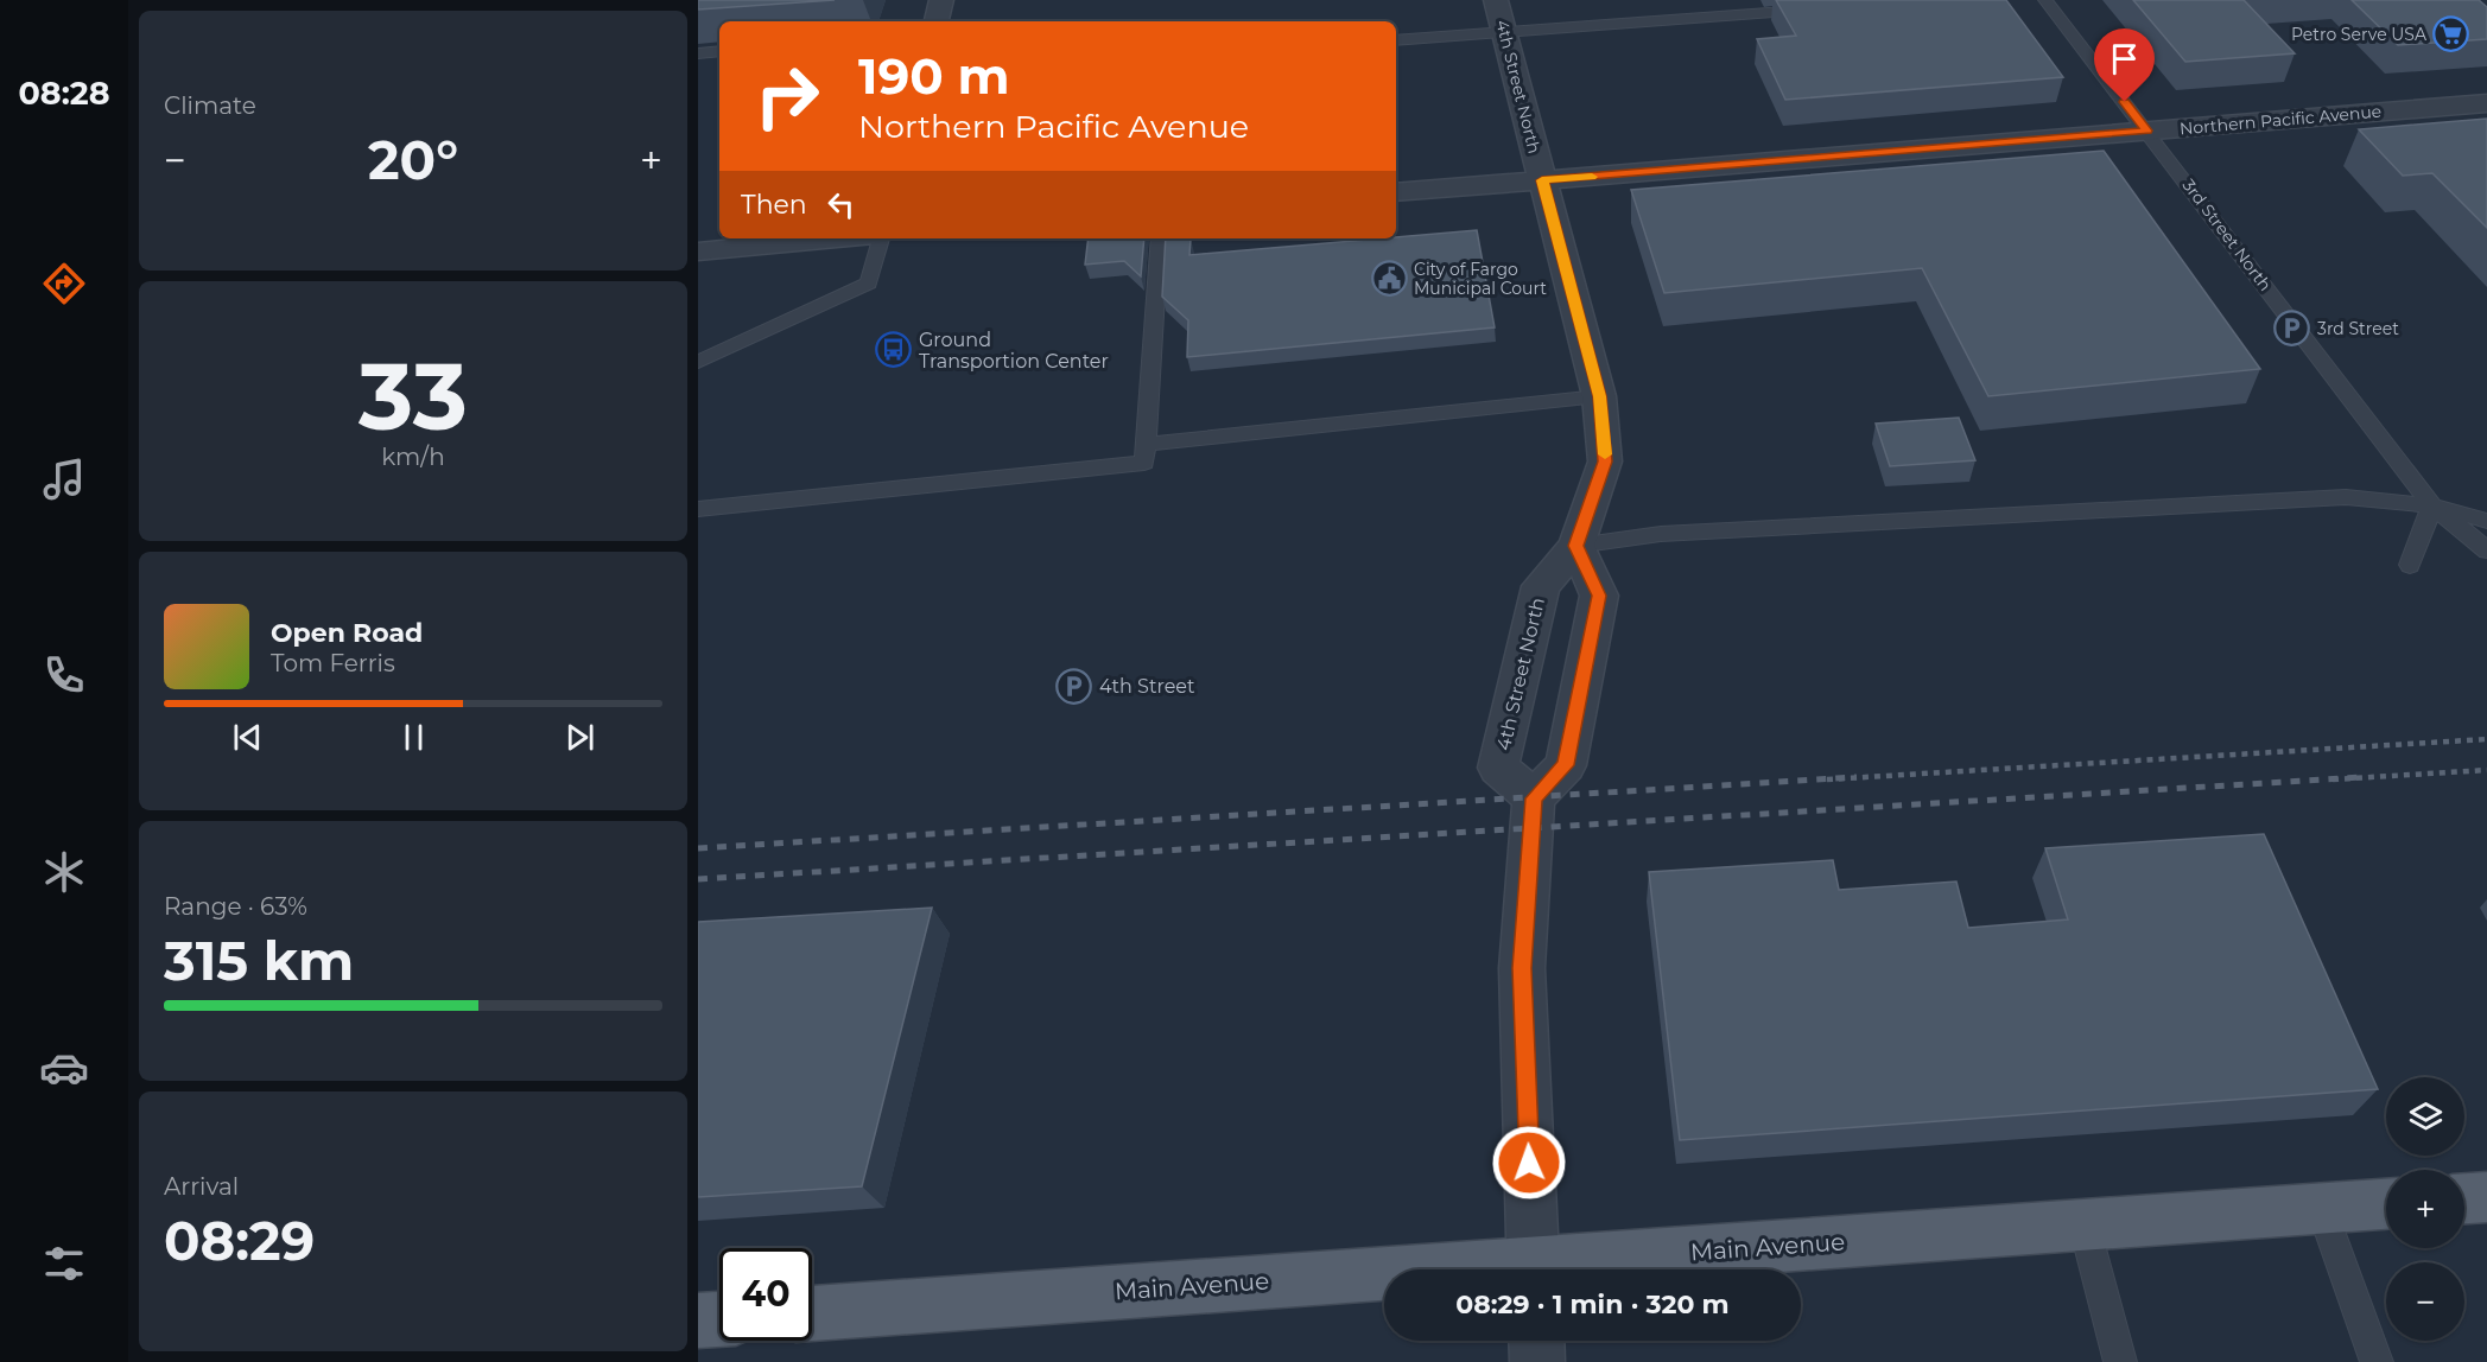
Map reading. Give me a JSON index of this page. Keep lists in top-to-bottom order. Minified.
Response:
{"streets":{"main road":["Main Avenue"],"street":["4th Street North","Northern Pacific Avenue"],"lane":["3rd Street North"]},"crossings":[["4th Street North","Northern Pacific Avenue"],["Northern Pacific Avenue","3rd Street North"]],"places":{"supermarket":["Petro Serve USA"],"public building":["City of Fargo Municipal Court"],"parking":["3rd Street","4th Street"],"bus stop":["Ground Transportion Center"]},"page":{"tabs":"08:28","tile":["Climate",["33","km/h"],["Range · 63%","315 km"],["Arrival","08:29"]],"turn":["190 m","Northern Pacific Avenue"],"heat":["−","20°","+"],"then":"Then","song":["Open Road","Tom Ferris"],"map_buttons":["+","−"],"limit":"40","trip":"08:29 · 1 min · 320 m"}}
